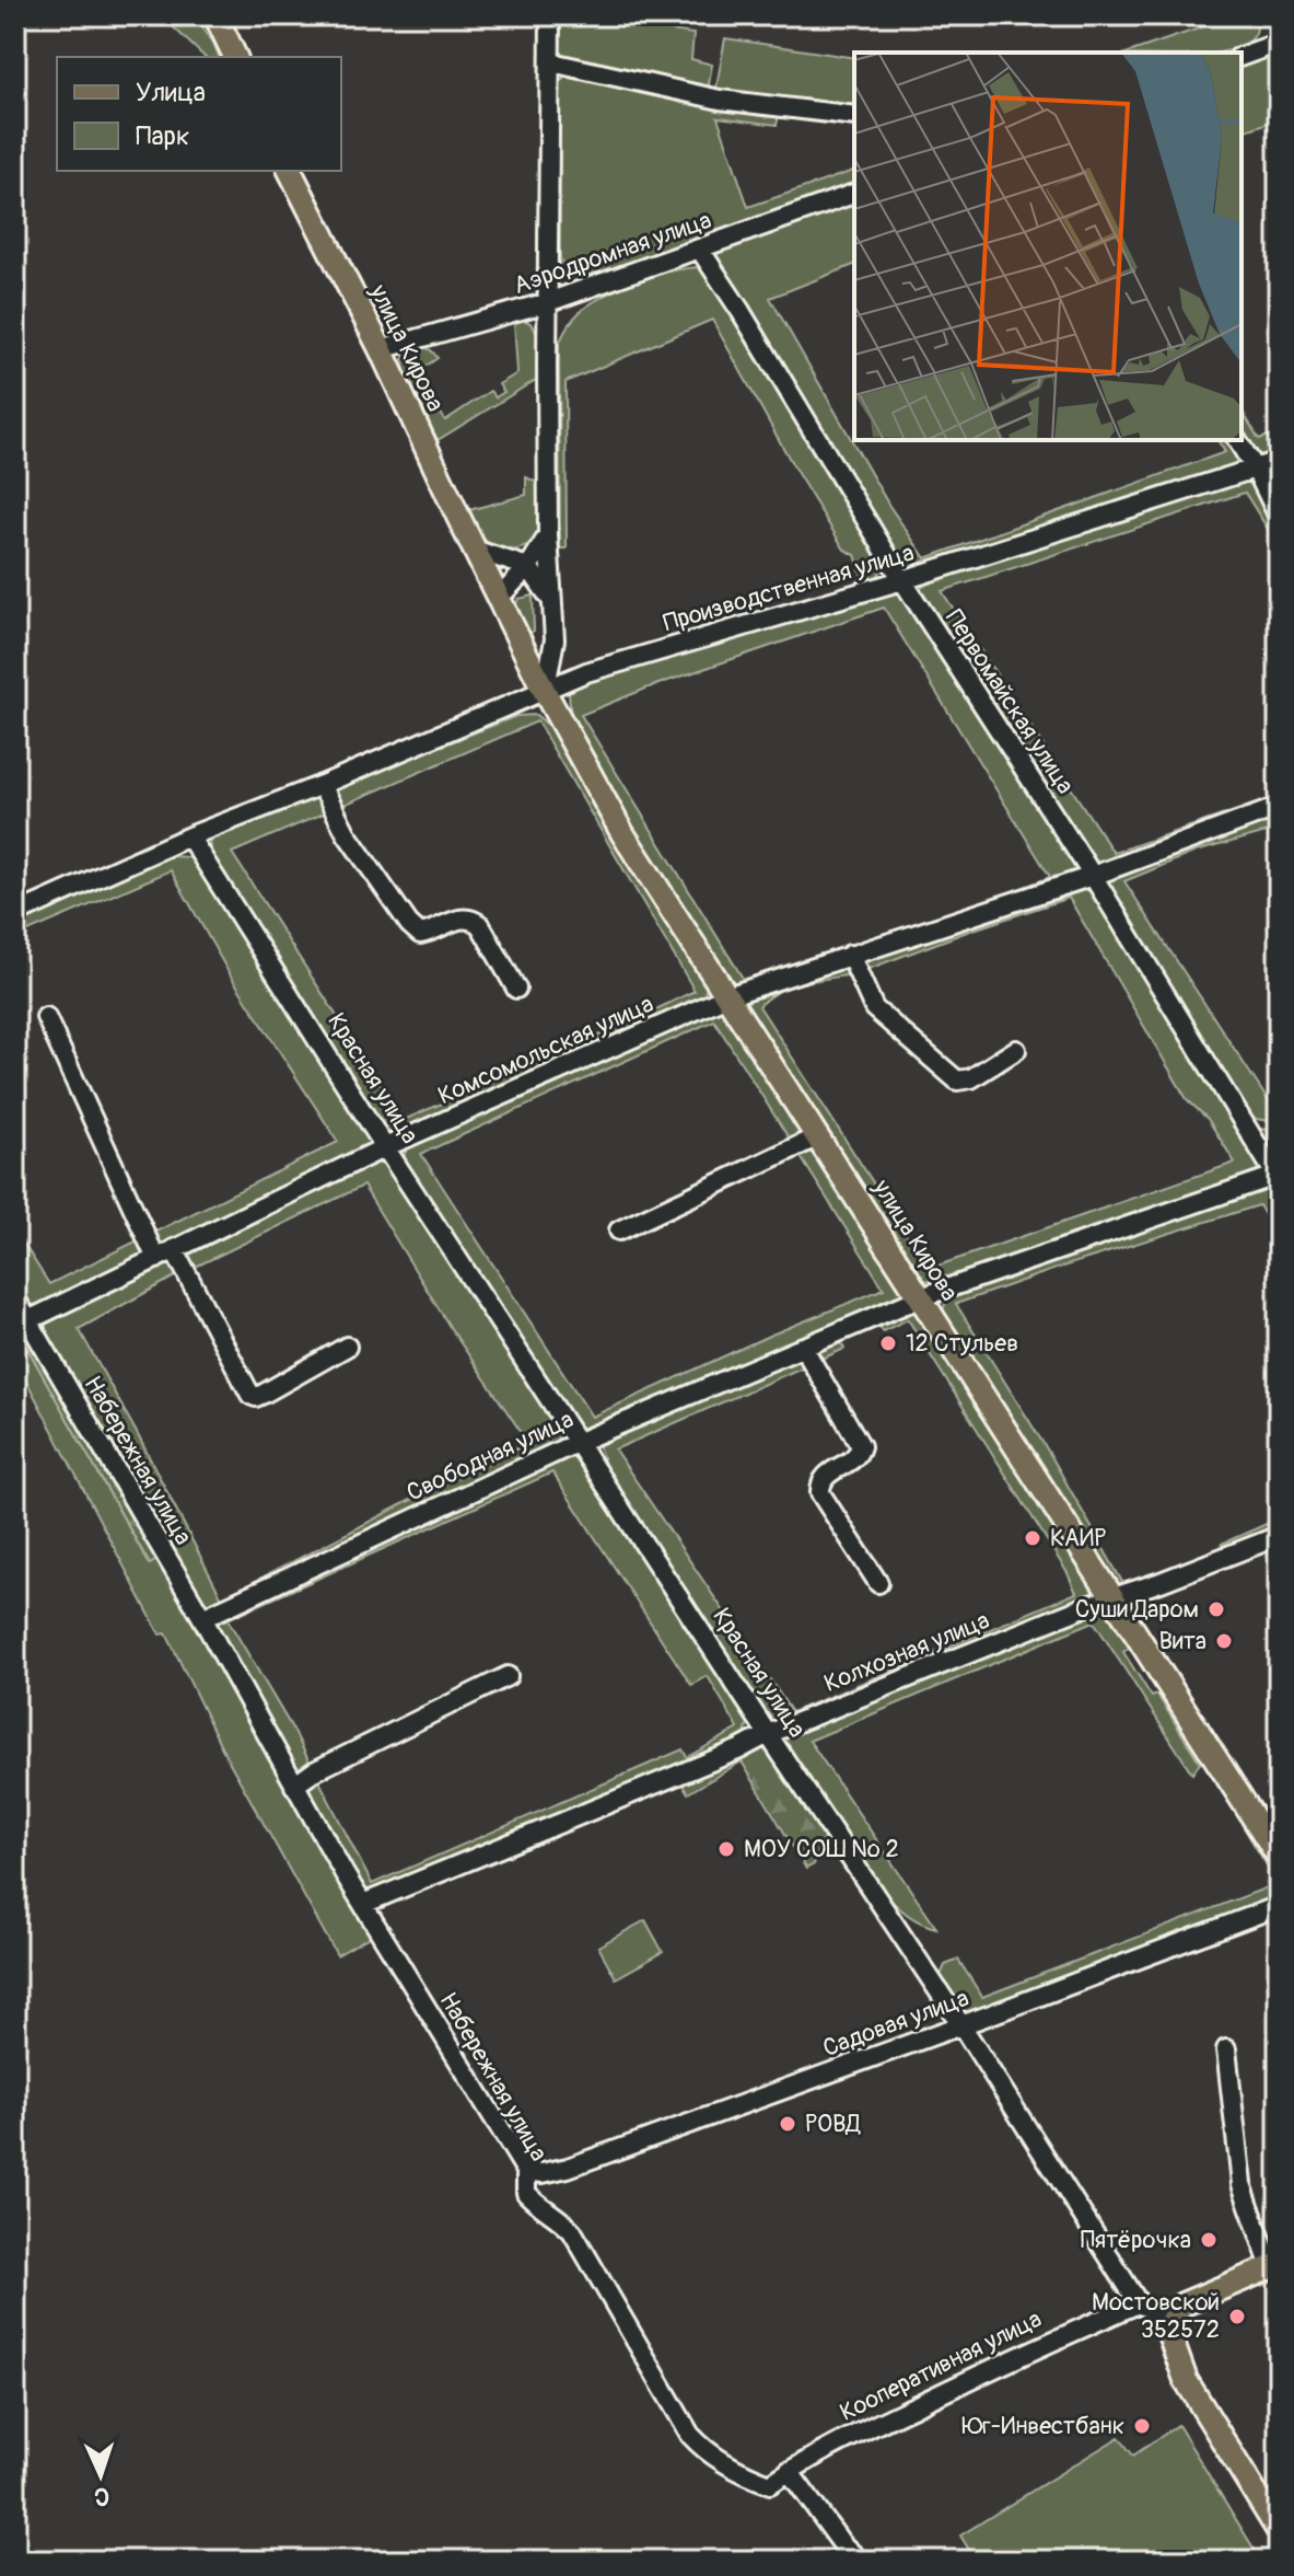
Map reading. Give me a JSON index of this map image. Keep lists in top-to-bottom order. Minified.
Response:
{"streets":{"main road":["улица Кирова"],"street":["Аэродромная улица","Производственная улица","Первомайская улица","Комсомольская улица","Красная улица","Свободная улица","Набережная улица","Колхозная улица","Садовая улица","Кооперативная улица"]},"crossings":[["Аэродромная улица","улица Кирова"],["Аэродромная улица","Первомайская улица"],["улица Кирова","Производственная улица"],["улица Кирова","Комсомольская улица"],["улица Кирова","Свободная улица"],["улица Кирова","Колхозная улица"],["Производственная улица","Первомайская улица"],["Производственная улица","Красная улица"],["Первомайская улица","Комсомольская улица"],["Первомайская улица","Свободная улица"],["Комсомольская улица","Красная улица"],["Комсомольская улица","Набережная улица"],["Красная улица","Свободная улица"],["Красная улица","Колхозная улица"],["Красная улица","Садовая улица"],["Красная улица","Кооперативная улица"],["Свободная улица","Набережная улица"],["Набережная улица","Колхозная улица"],["Набережная улица","Садовая улица"],["Набережная улица","Кооперативная улица"]],"places":["12 Стульев","КАИР","Суши Даром","Вита","МОУ СОШ № 2","РОВД","Пятёрочка","Мостовской 352572","Юг-Инвестбанк"],"legend":["Улица","Парк"],"north":"bottom"}
